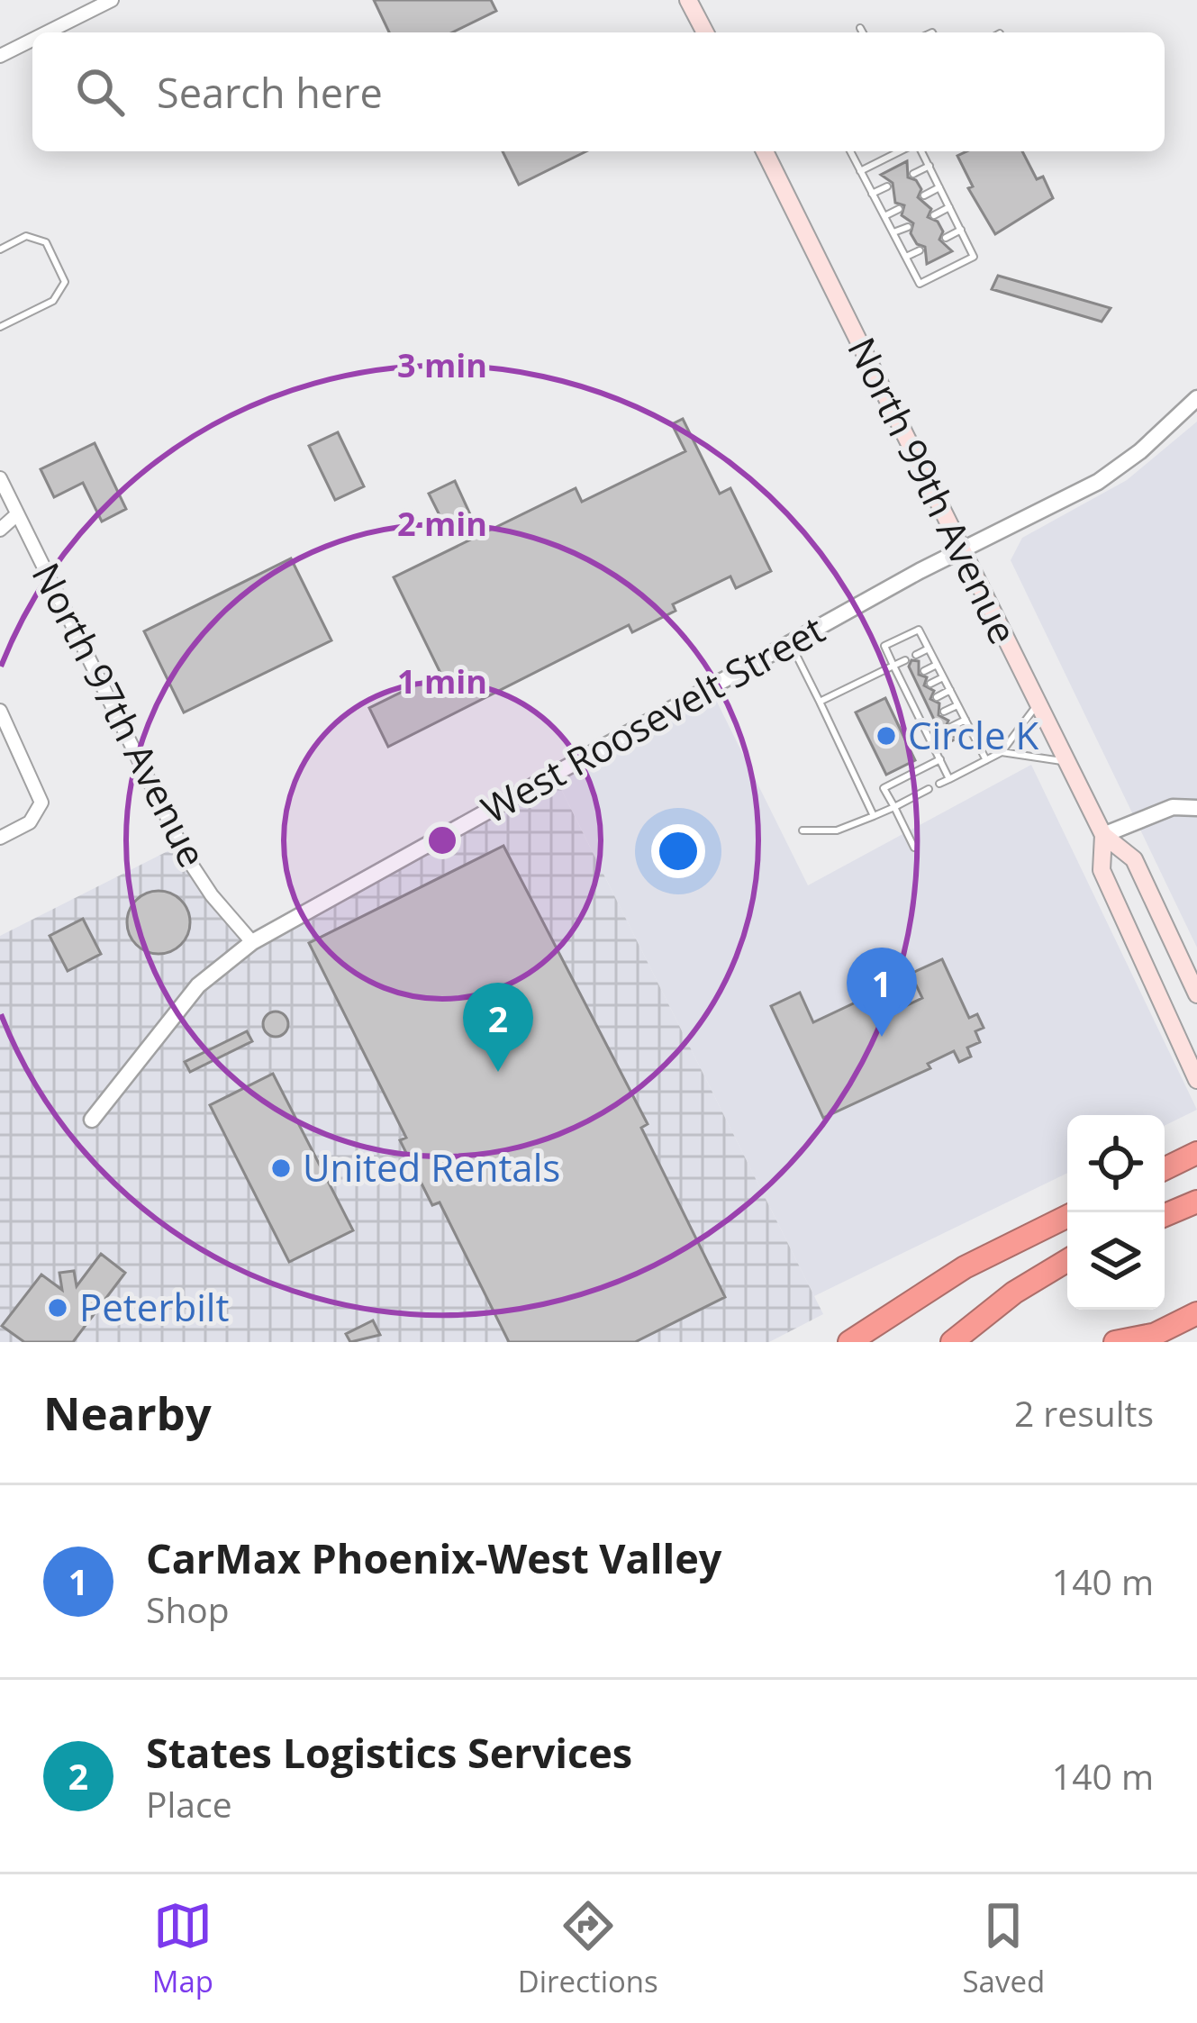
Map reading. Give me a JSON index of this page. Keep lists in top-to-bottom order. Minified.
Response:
{"streets":{"main road":["North 99th Avenue"],"street":["North 97th Avenue","West Roosevelt Street"]},"crossings":[["North 99th Avenue","West Roosevelt Street"],["North 97th Avenue","West Roosevelt Street"]],"places":["Circle K","United Rentals","Peterbilt"],"page":{"search":"Search here","pins":["1","2"],"heading":["Nearby","2 results"],"list":[{"mark":"1","name":"CarMax Phoenix-West Valley","note":"Shop","value":"140 m"},{"mark":"2","name":"States Logistics Services","note":"Place","value":"140 m"}],"nav":["Map","Directions","Saved"]},"rings":["3 min","2 min","1 min"]}
